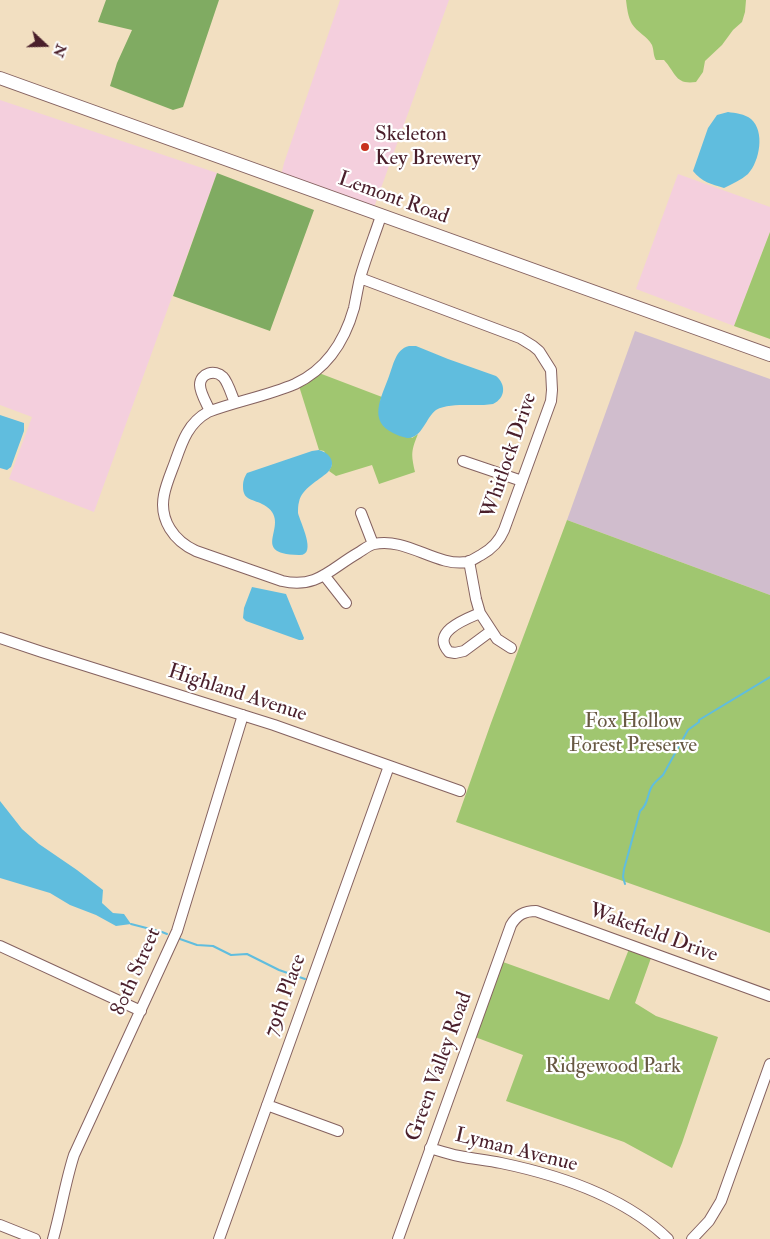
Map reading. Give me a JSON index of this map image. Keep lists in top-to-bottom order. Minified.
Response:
{"streets":{"main road":["Lemont Road"],"street":["Whitlock Drive","Highland Avenue","Wakefield Drive","80th Street","79th Place","Green Valley Road","Lyman Avenue"]},"crossings":[["Highland Avenue","80th Street"],["Highland Avenue","79th Place"],["Wakefield Drive","Green Valley Road"],["Green Valley Road","Lyman Avenue"]],"parks":["Fox Hollow Forest Preserve","Ridgewood Park"],"places":["Skeleton Key Brewery"],"north":"right"}
